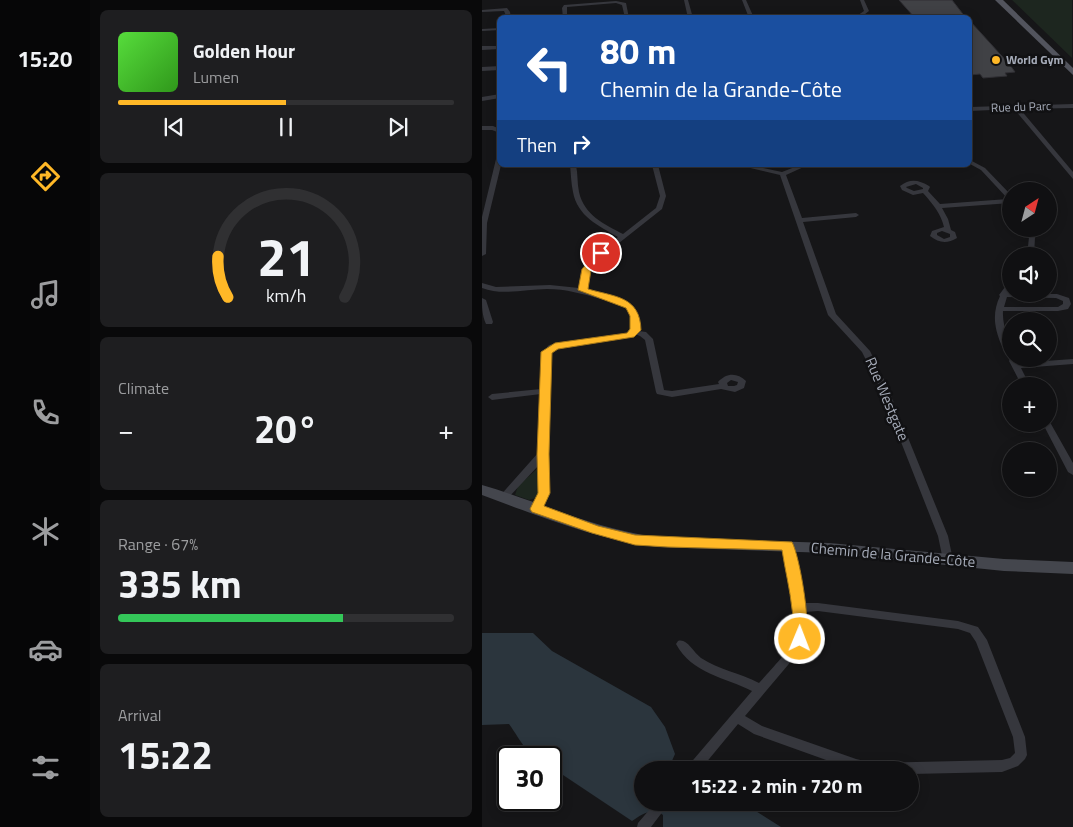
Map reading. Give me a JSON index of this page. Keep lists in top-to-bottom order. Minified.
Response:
{"streets":{"main road":["Chemin de la Grande-Côte"],"street":["Rue du Parc","Rue Westgate"]},"crossings":[["Rue Westgate","Chemin de la Grande-Côte"]],"places":["World Gym"],"north":"top right","page":{"tabs":"15:20","turn":["80 m","Chemin de la Grande-Côte"],"song":["Golden Hour","Lumen"],"then":"Then","map_buttons":["+","−"],"tile":["Climate",["Range · 67%","335 km"],["Arrival","15:22"]],"heat":["−","20°","+"],"limit":"30","trip":"15:22 · 2 min · 720 m","gauge":["21","km/h"]}}
